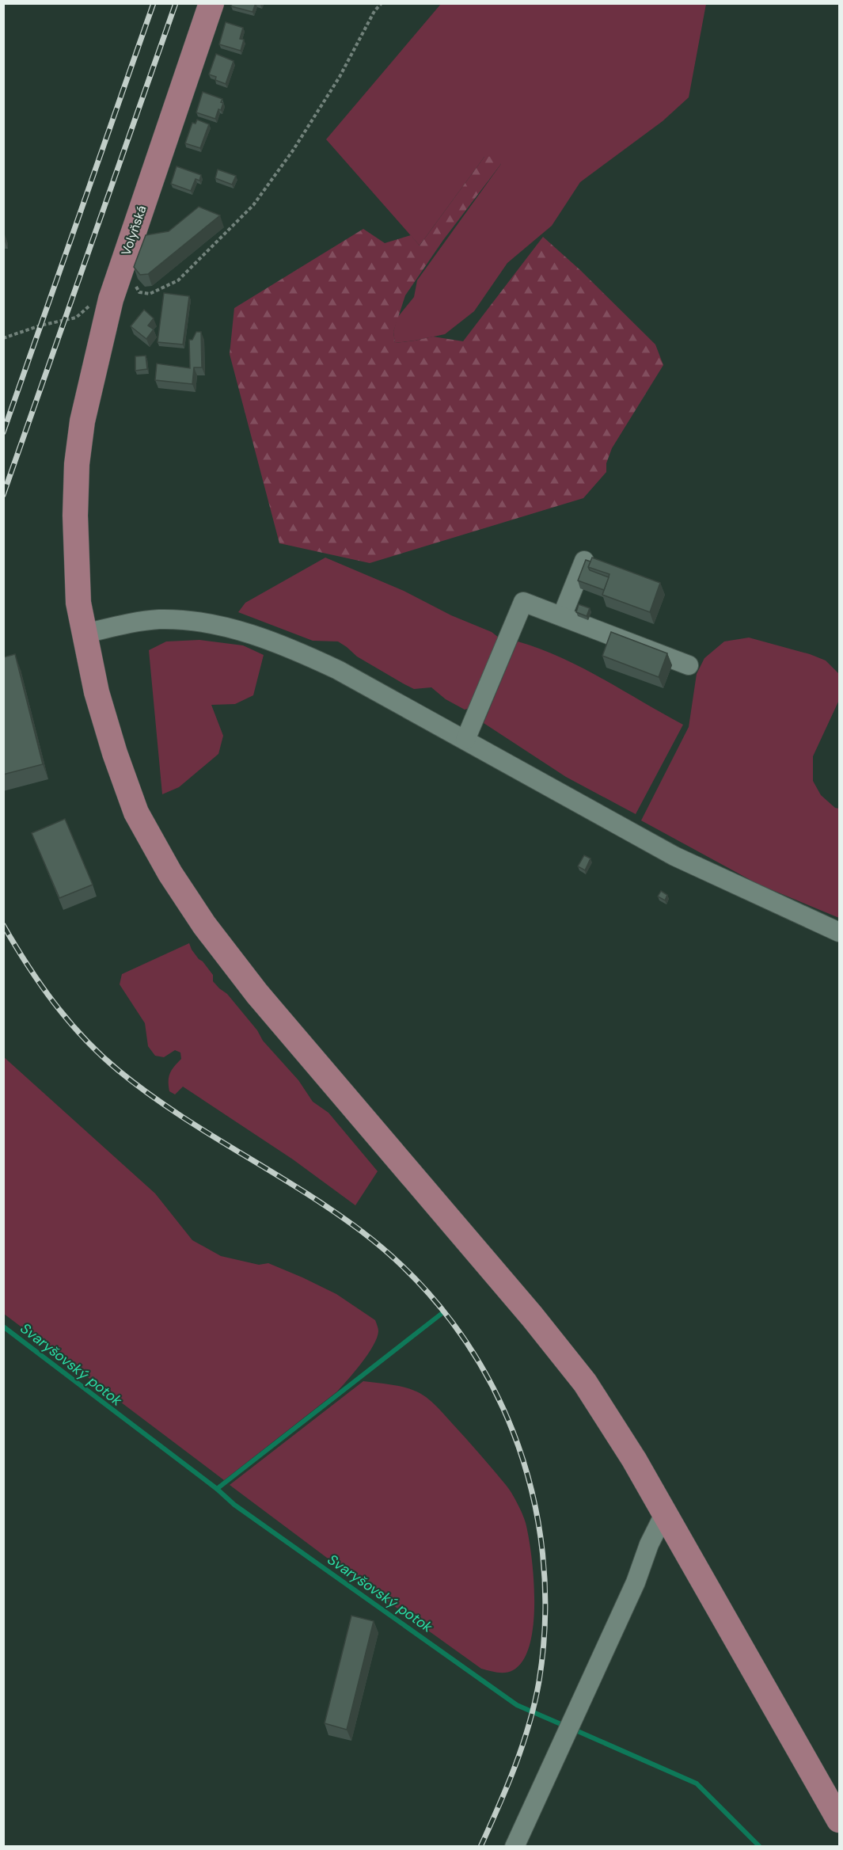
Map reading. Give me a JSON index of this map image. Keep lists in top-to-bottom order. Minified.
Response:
{"streets":{"main road":["Volyňská"]},"water":["Svaryšovský potok"]}
